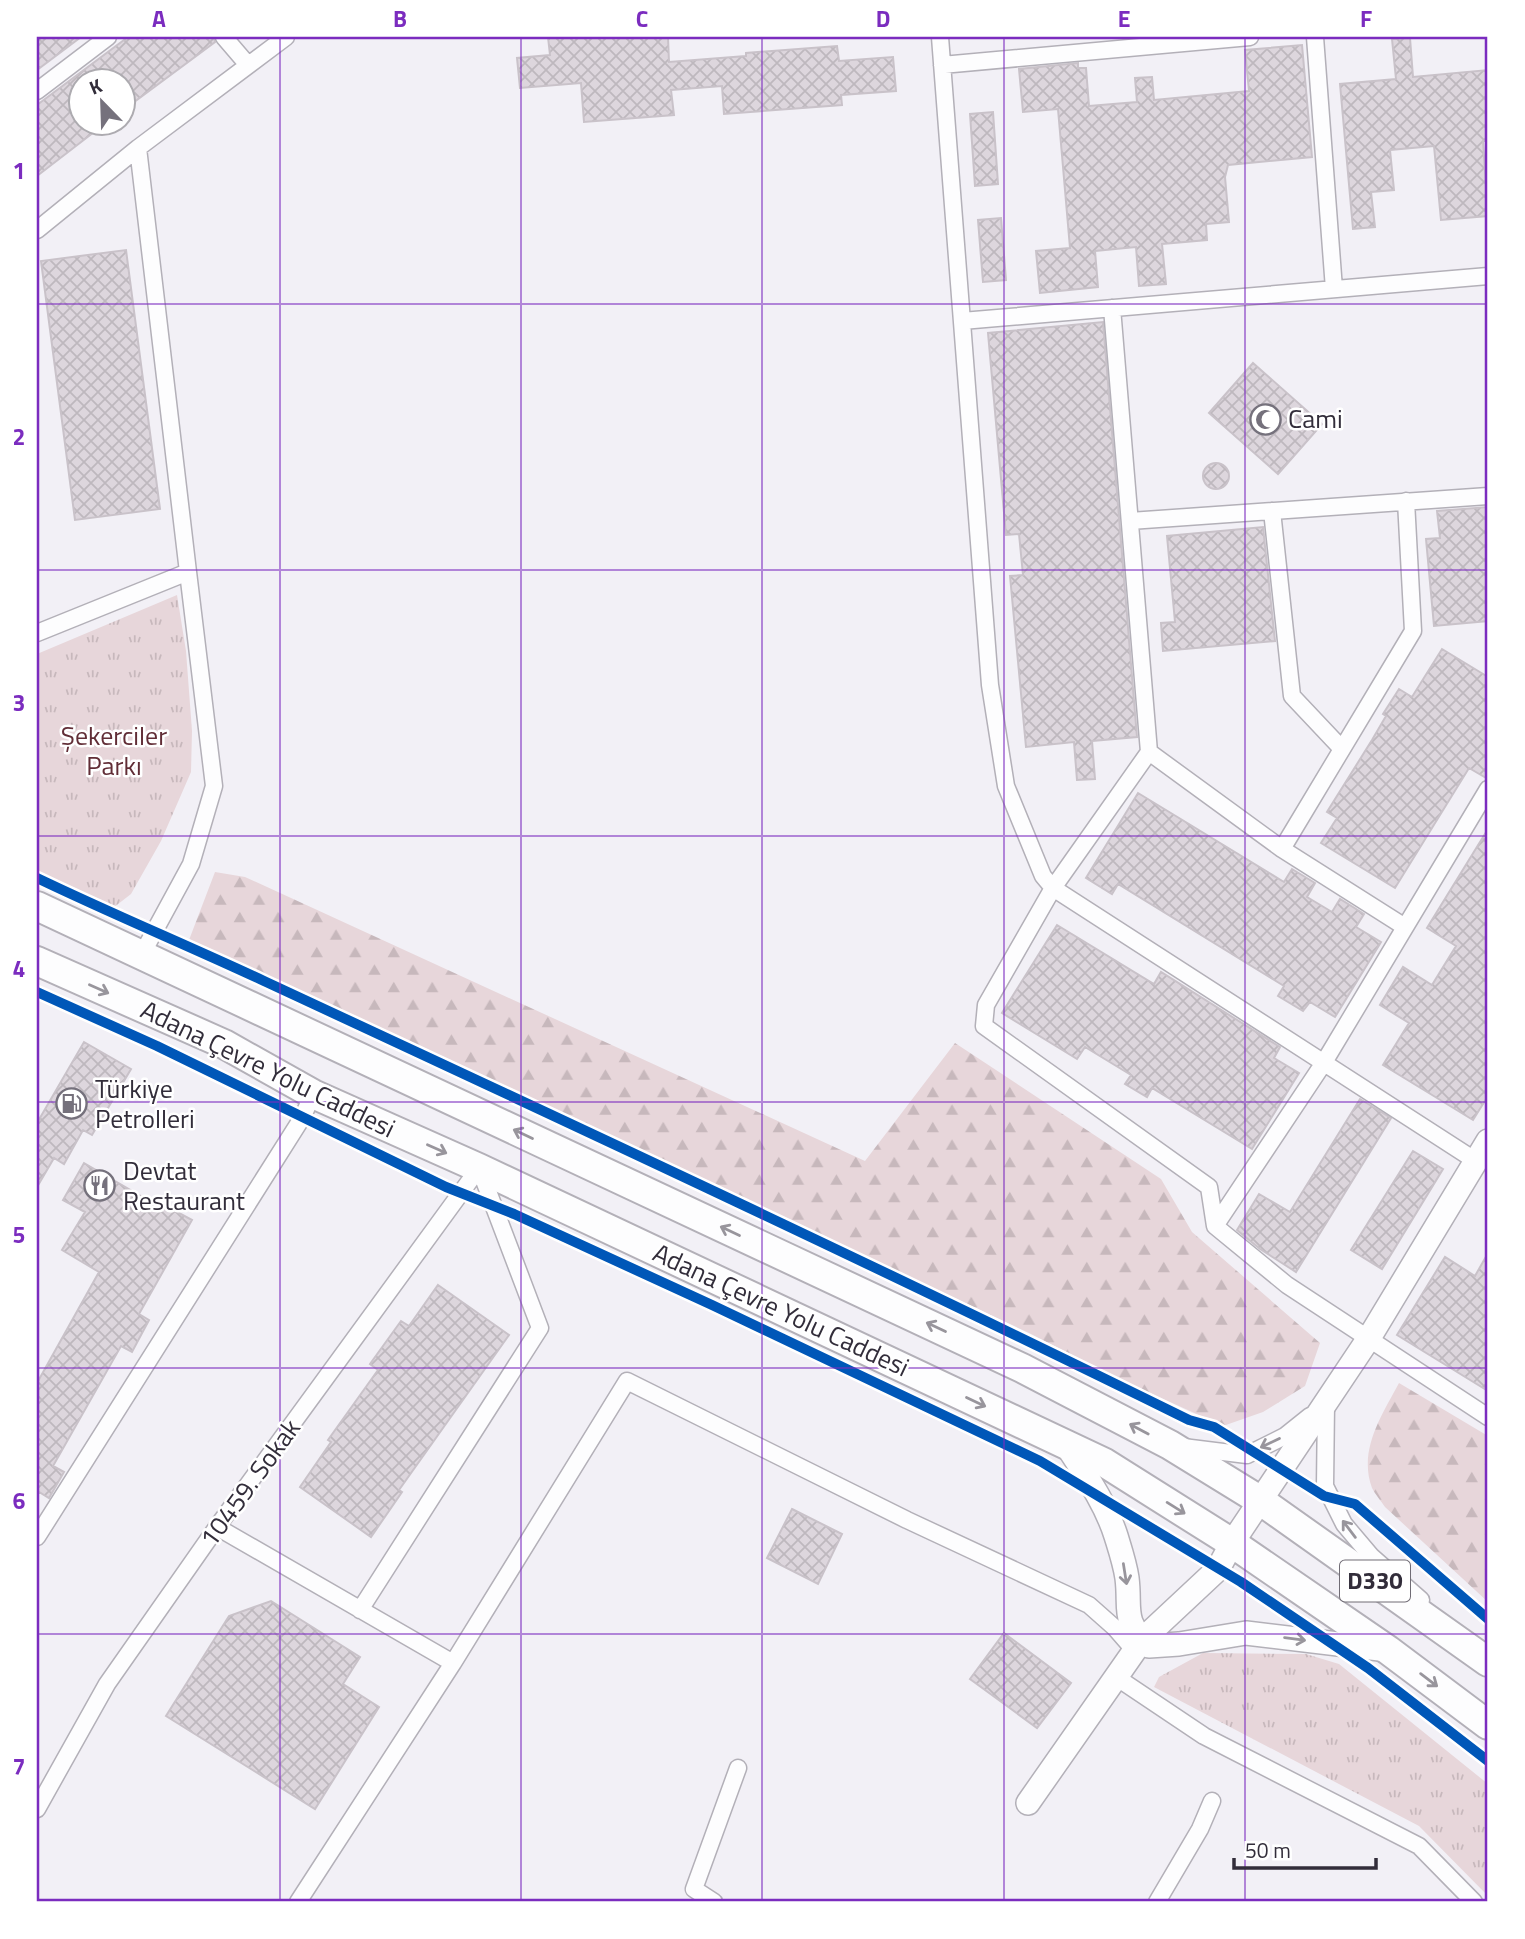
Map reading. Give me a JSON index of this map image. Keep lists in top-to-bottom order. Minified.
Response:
{"streets":{"highway":["Adana Çevre Yolu Caddesi","D330"],"street":["10459. Sokak"]},"crossings":[["Adana Çevre Yolu Caddesi","10459. Sokak"]],"parks":["Şekerciler Parkı"],"places":{"mosque":["Cami"],"fuel station":["Türkiye Petrolleri"],"restaurant":["Devtat Restaurant"]},"scale_bar":"50 m","north":"top left","grid":{"columns":["A","B","C","D","E","F"],"rows":["1","2","3","4","5","6","7"]}}
